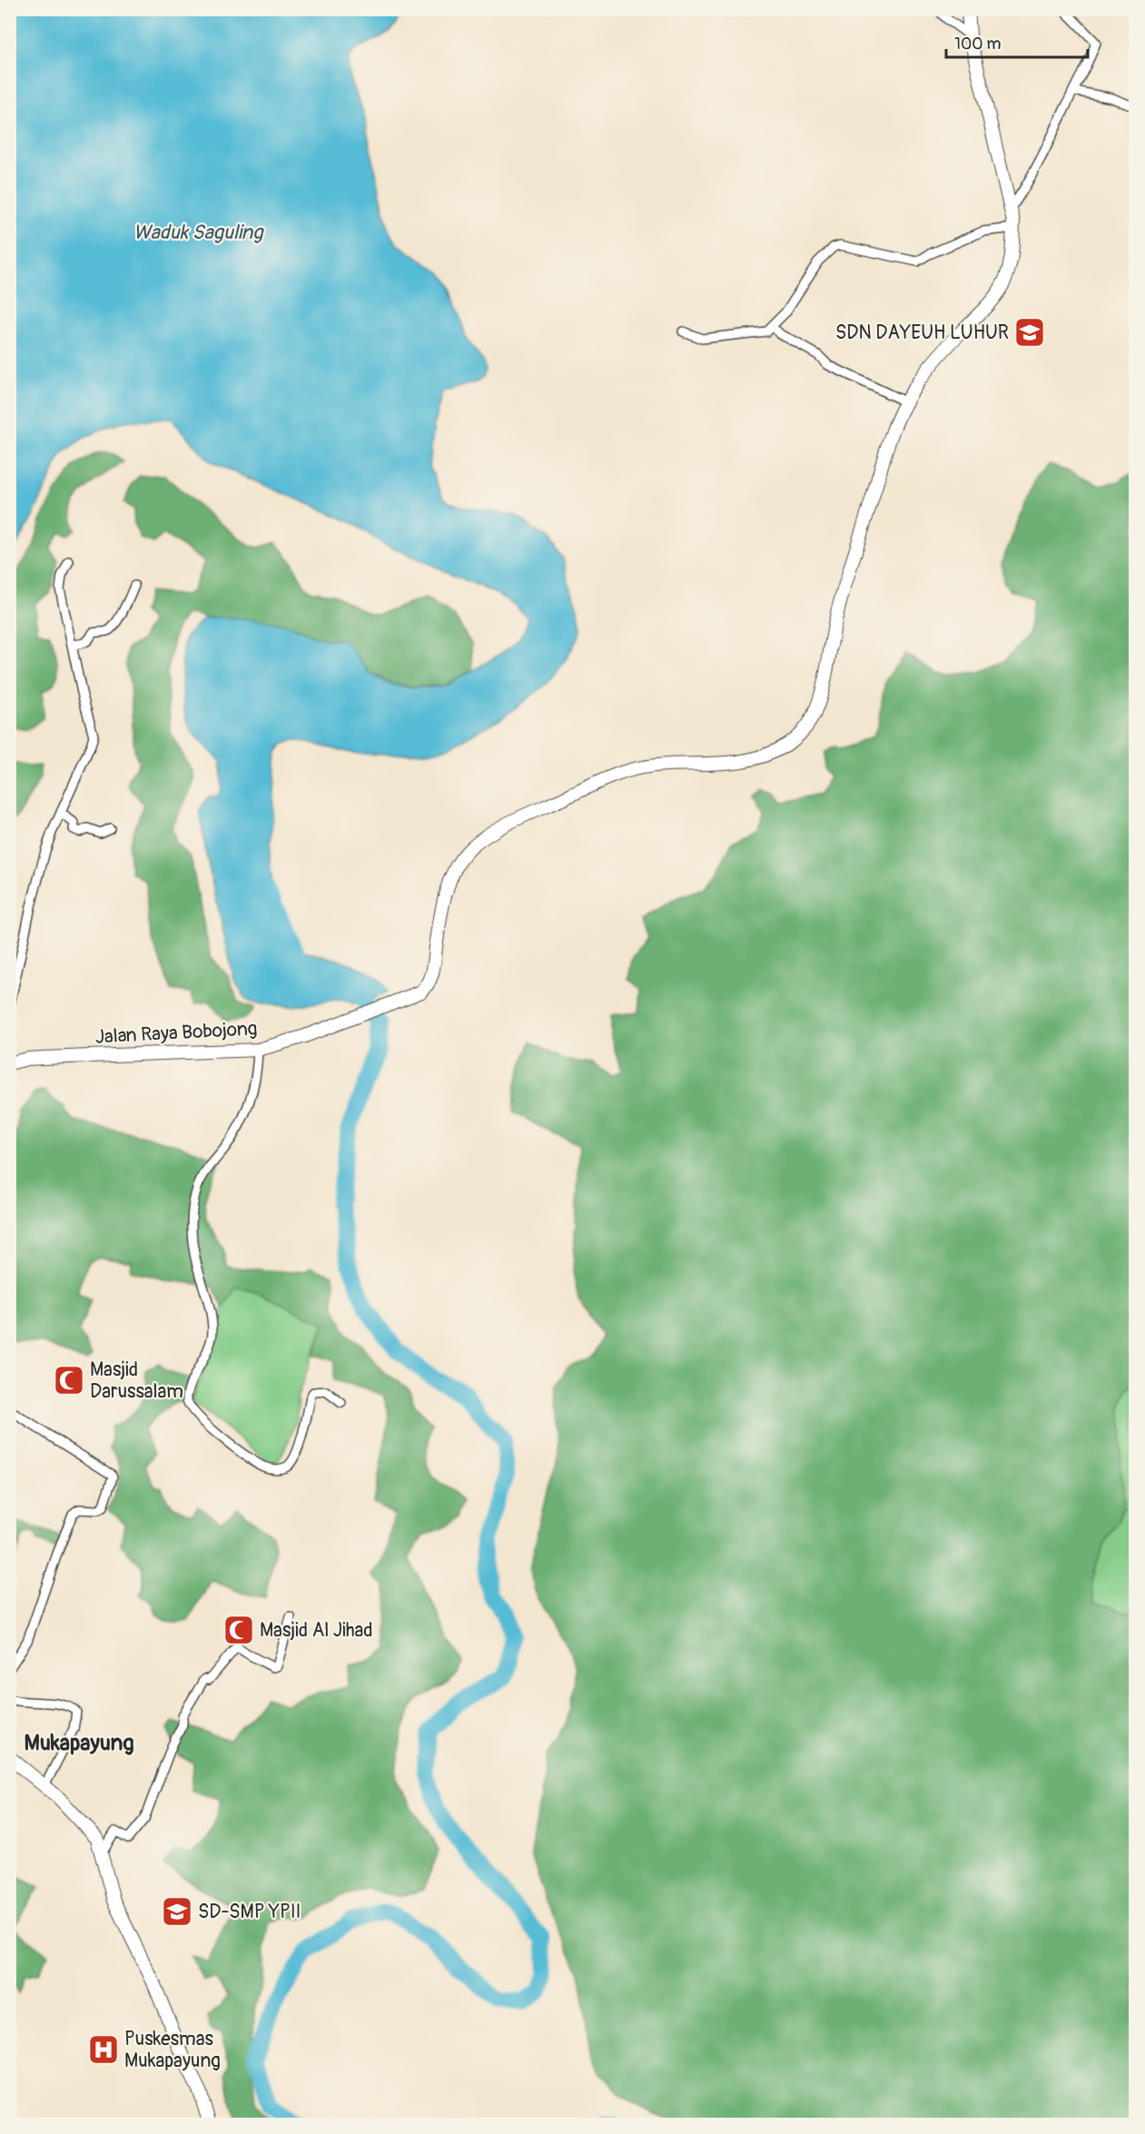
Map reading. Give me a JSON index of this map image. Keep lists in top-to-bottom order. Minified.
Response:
{"streets":{"main road":["Jalan Raya Bobojong"]},"districts":["Mukapayung"],"water":["Waduk Saguling"],"places":{"school or university":["SDN DAYEUH LUHUR","SD-SMP YPII"],"mosque":["Masjid Darussalam","Masjid Al Jihad"],"hospital":["Puskesmas Mukapayung"]},"scale_bar":"100 m"}
